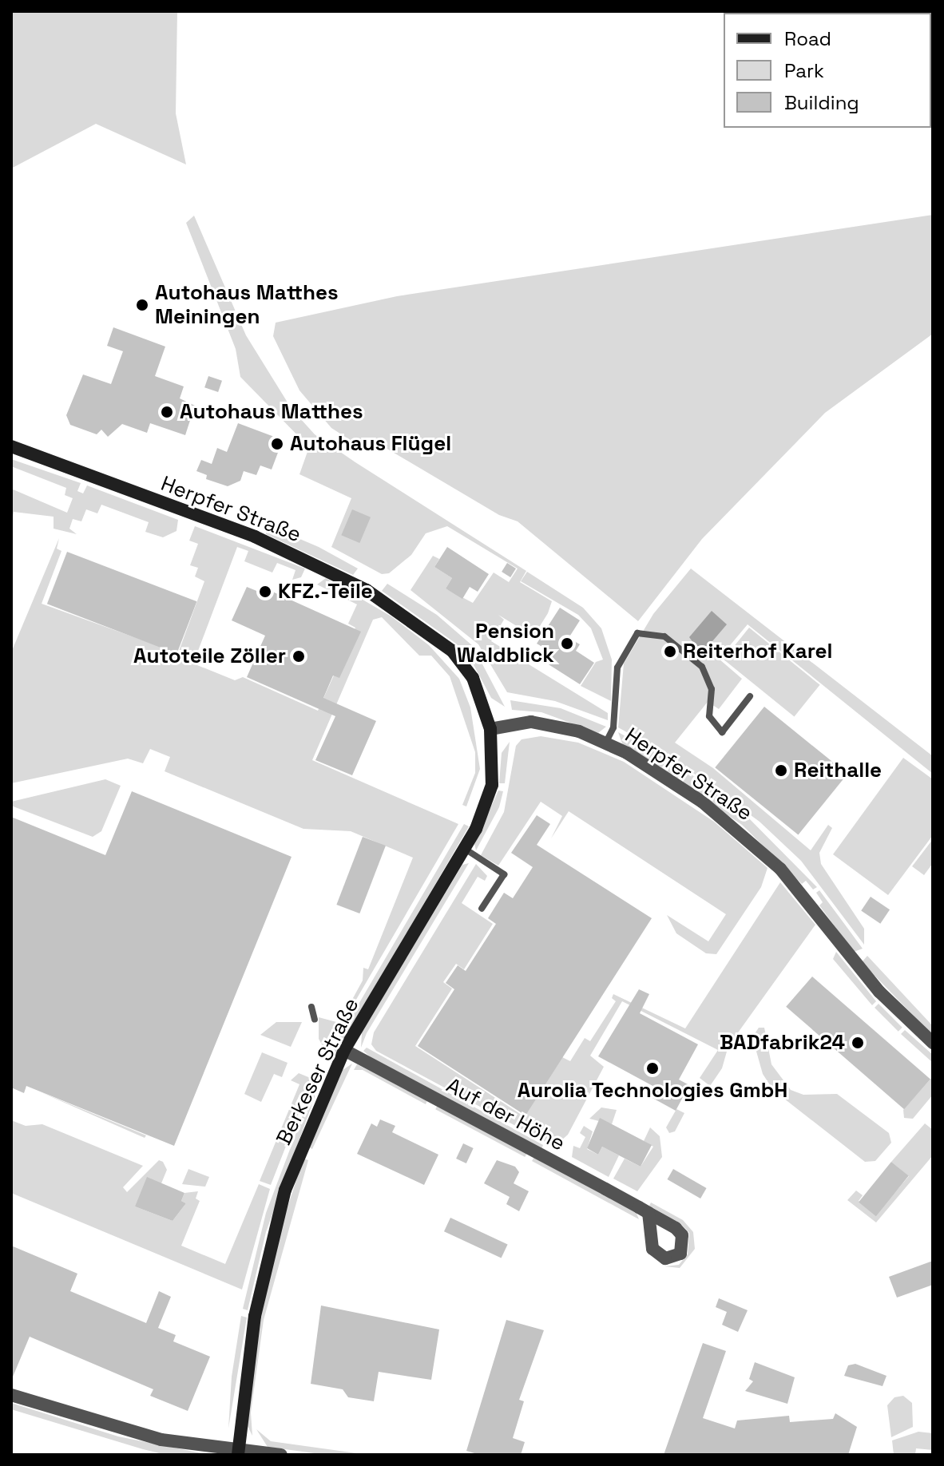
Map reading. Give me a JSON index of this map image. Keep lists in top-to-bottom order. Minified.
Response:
{"streets":{"main road":["Herpfer Straße","Berkeser Straße"],"street":["Auf der Höhe"]},"crossings":[["Herpfer Straße","Berkeser Straße"],["Berkeser Straße","Auf der Höhe"]],"places":["Autohaus Matthes Meiningen","Autohaus Matthes","Autohaus Flügel","KFZ.-Teile","Pension Waldblick","Reiterhof Karel","Autoteile Zöller","Reithalle","BADfabrik24","Aurolia Technologies GmbH"],"legend":["Road","Park","Building"]}
